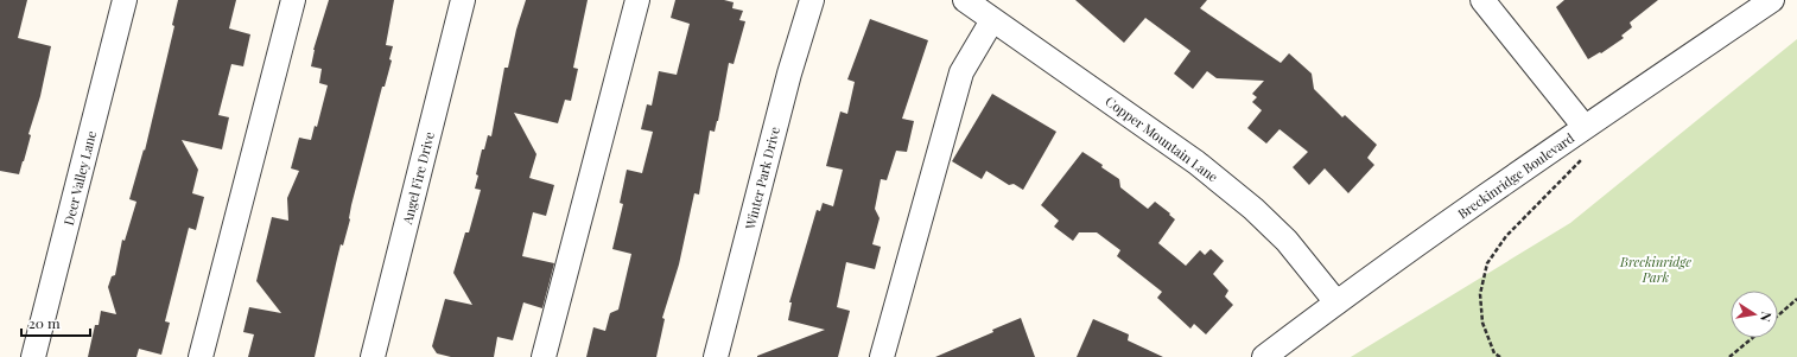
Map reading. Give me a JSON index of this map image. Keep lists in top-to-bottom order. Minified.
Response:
{"streets":{"street":["Copper Mountain Lane","Breckinridge Boulevard","Deer Valley Lane","Angel Fire Drive","Winter Park Drive"]},"crossings":[["Copper Mountain Lane","Breckinridge Boulevard"]],"parks":["Breckinridge Park"],"scale_bar":"20 m","north":"right"}
